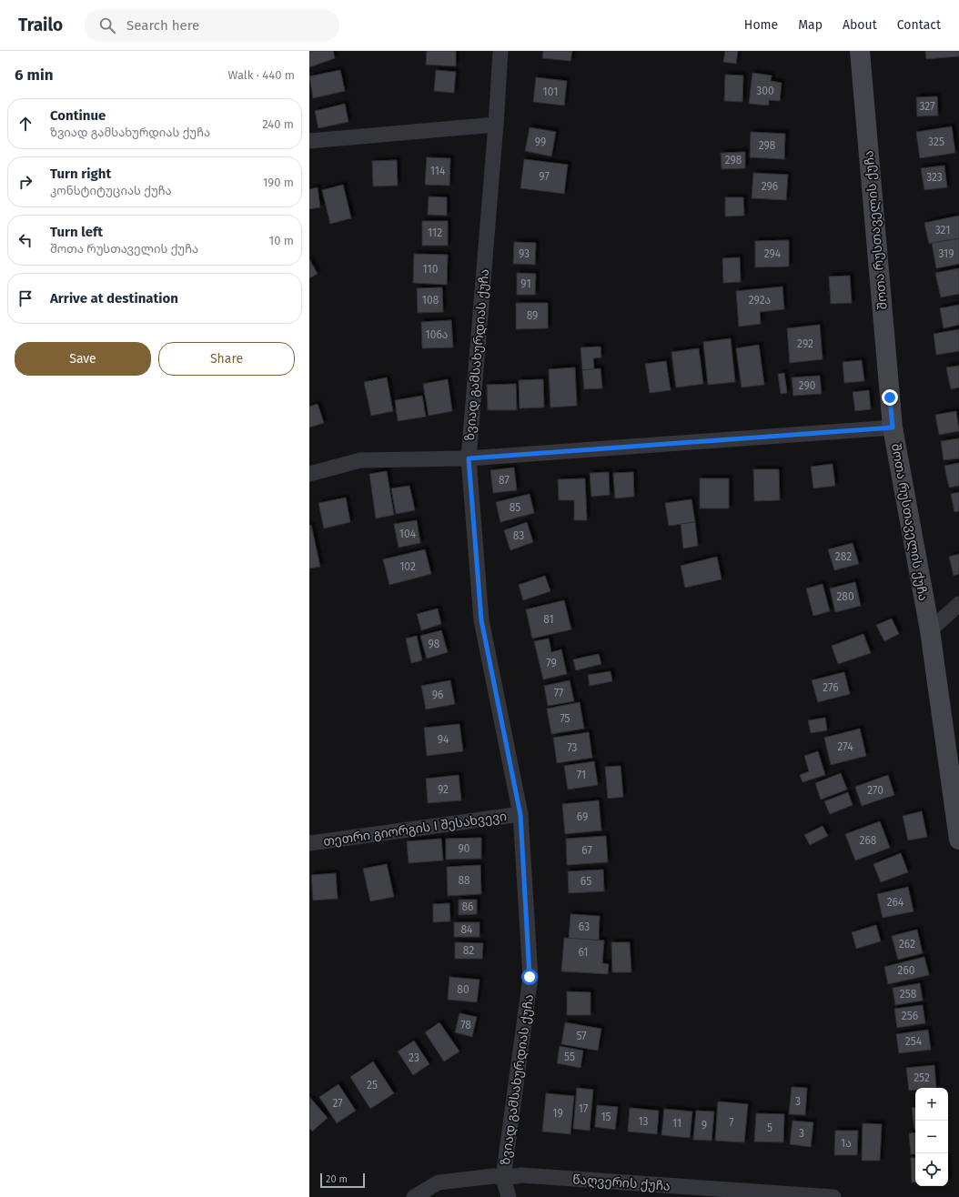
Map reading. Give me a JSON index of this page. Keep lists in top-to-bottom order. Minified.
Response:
{"streets":{"main road":["შოთა რუსთაველის ქუჩა"],"street":["ზვიად გამსახურდიას ქუჩა","თეთრი გიორგის I შესახვევი","წაღვერის ქუჩა"]},"crossings":[["ზვიად გამსახურდიას ქუჩა","თეთრი გიორგის I შესახვევი"],["ზვიად გამსახურდიას ქუჩა","წაღვერის ქუჩა"]],"house_numbers":["300","101","327","99","325","298","298","114","97","323","296","321","112","93","294","319","110","91","108","292ა","89","106ა","292","290","87","85","104","83","282","102","280","81","98","79","276","77","96","75","94","274","73","71","92","270","69","268","90","67","88","65","264","86","63","84","262","82","61","260","80","258","256","78","57","254","55","23","252","25","3","27","17","19","15","13","7","11","9","5","3","1ა"],"scale_bar":"20 m","page":{"header":"Trailo","search":"Search here","nav":["Home","Map","About","Contact"],"heading":["6 min","Walk · 440 m"],"list":[["Continue","ზვიად გამსახურდიას ქუჩა","240 m"],["Turn right","კონსტიტუციას ქუჩა","190 m"],["Turn left","შოთა რუსთაველის ქუჩა","10 m"],"Arrive at destination"],"buttons":["Save","Share"],"map_buttons":["+","−"],"scale":"20 m"}}
